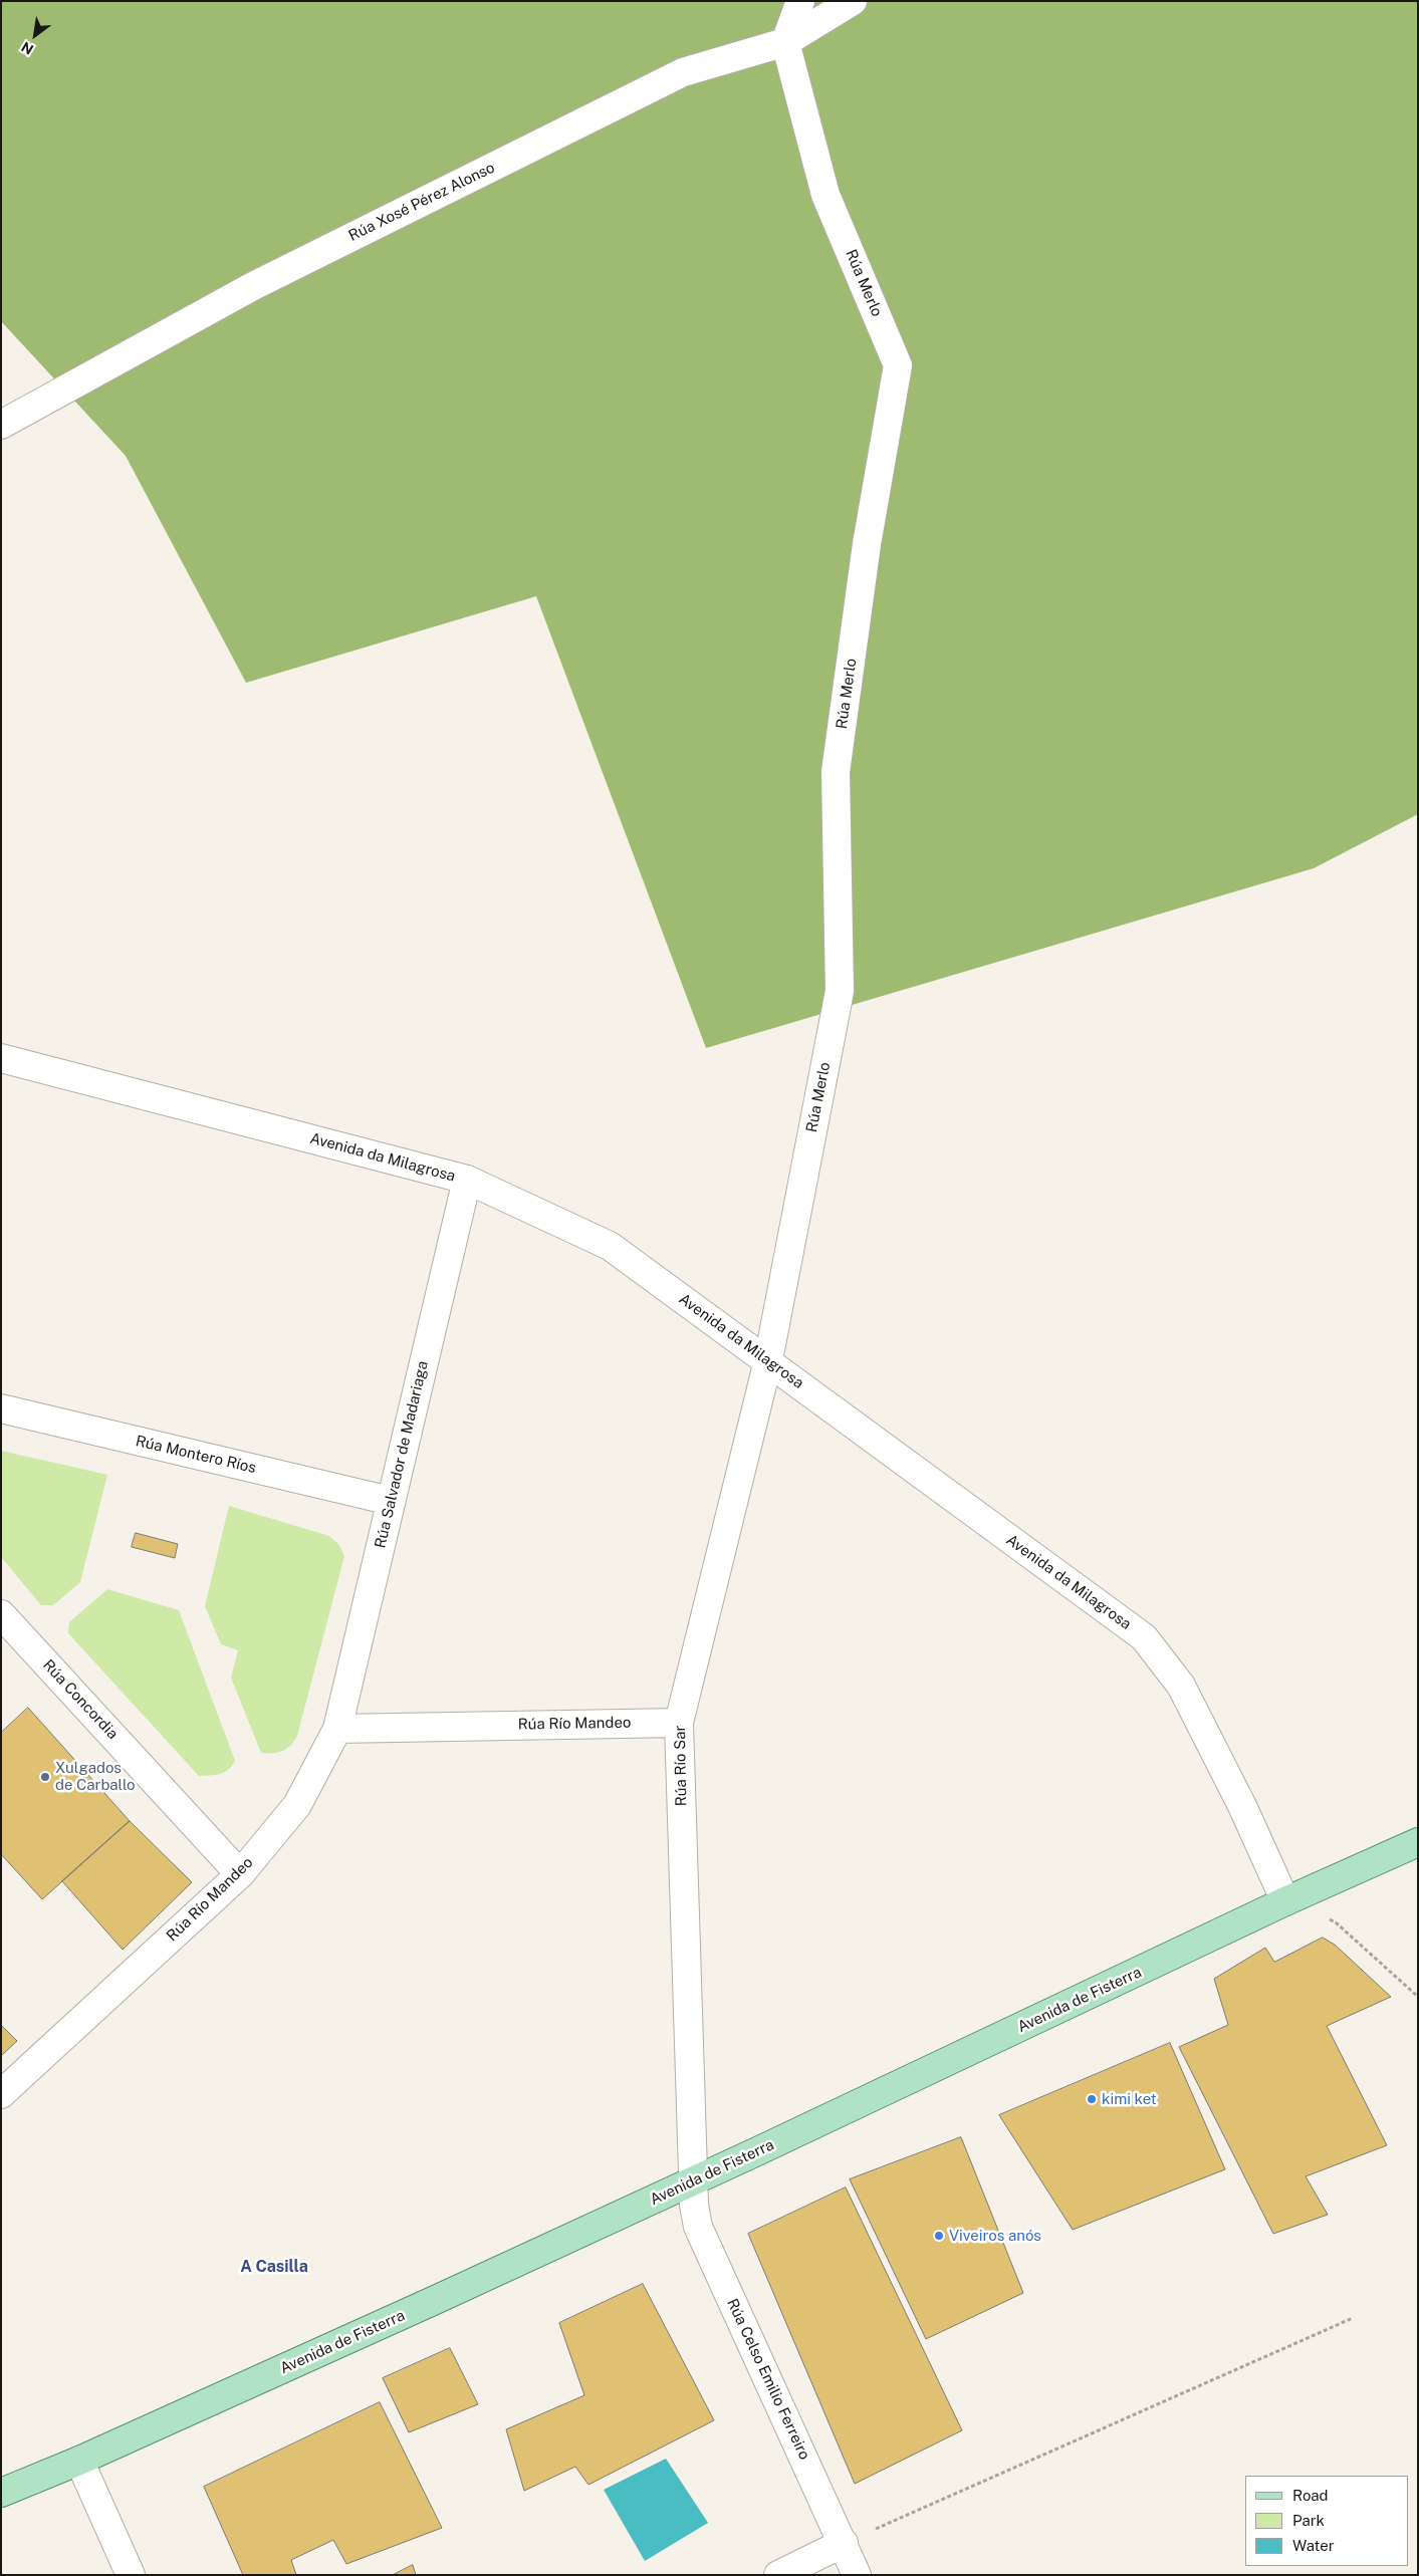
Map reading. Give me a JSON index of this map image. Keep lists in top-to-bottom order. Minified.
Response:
{"streets":{"main road":["Avenida de Fisterra"],"street":["Rúa Xosé Pérez Alonso","Rúa Merlo","Avenida da Milagrosa","Rúa Montero Ríos","Rúa Salvador de Madariaga","Rúa Concordia","Rúa Río Mandeo","Rúa Río Sar","Rúa Celso Emilio Ferreiro"]},"crossings":[["Rúa Xosé Pérez Alonso","Rúa Merlo"],["Rúa Merlo","Avenida da Milagrosa"],["Rúa Merlo","Rúa Río Sar"],["Avenida da Milagrosa","Rúa Salvador de Madariaga"],["Avenida da Milagrosa","Rúa Río Sar"],["Avenida da Milagrosa","Avenida de Fisterra"],["Rúa Montero Ríos","Rúa Salvador de Madariaga"],["Rúa Salvador de Madariaga","Rúa Río Mandeo"],["Rúa Concordia","Rúa Río Mandeo"],["Rúa Río Mandeo","Rúa Río Sar"],["Rúa Río Sar","Avenida de Fisterra"],["Rúa Río Sar","Rúa Celso Emilio Ferreiro"],["Avenida de Fisterra","Rúa Celso Emilio Ferreiro"]],"districts":["A Casilla"],"places":["Xulgados de Carballo","kimi ket","Viveiros anós"],"legend":["Road","Park","Water"],"north":"bottom left"}
